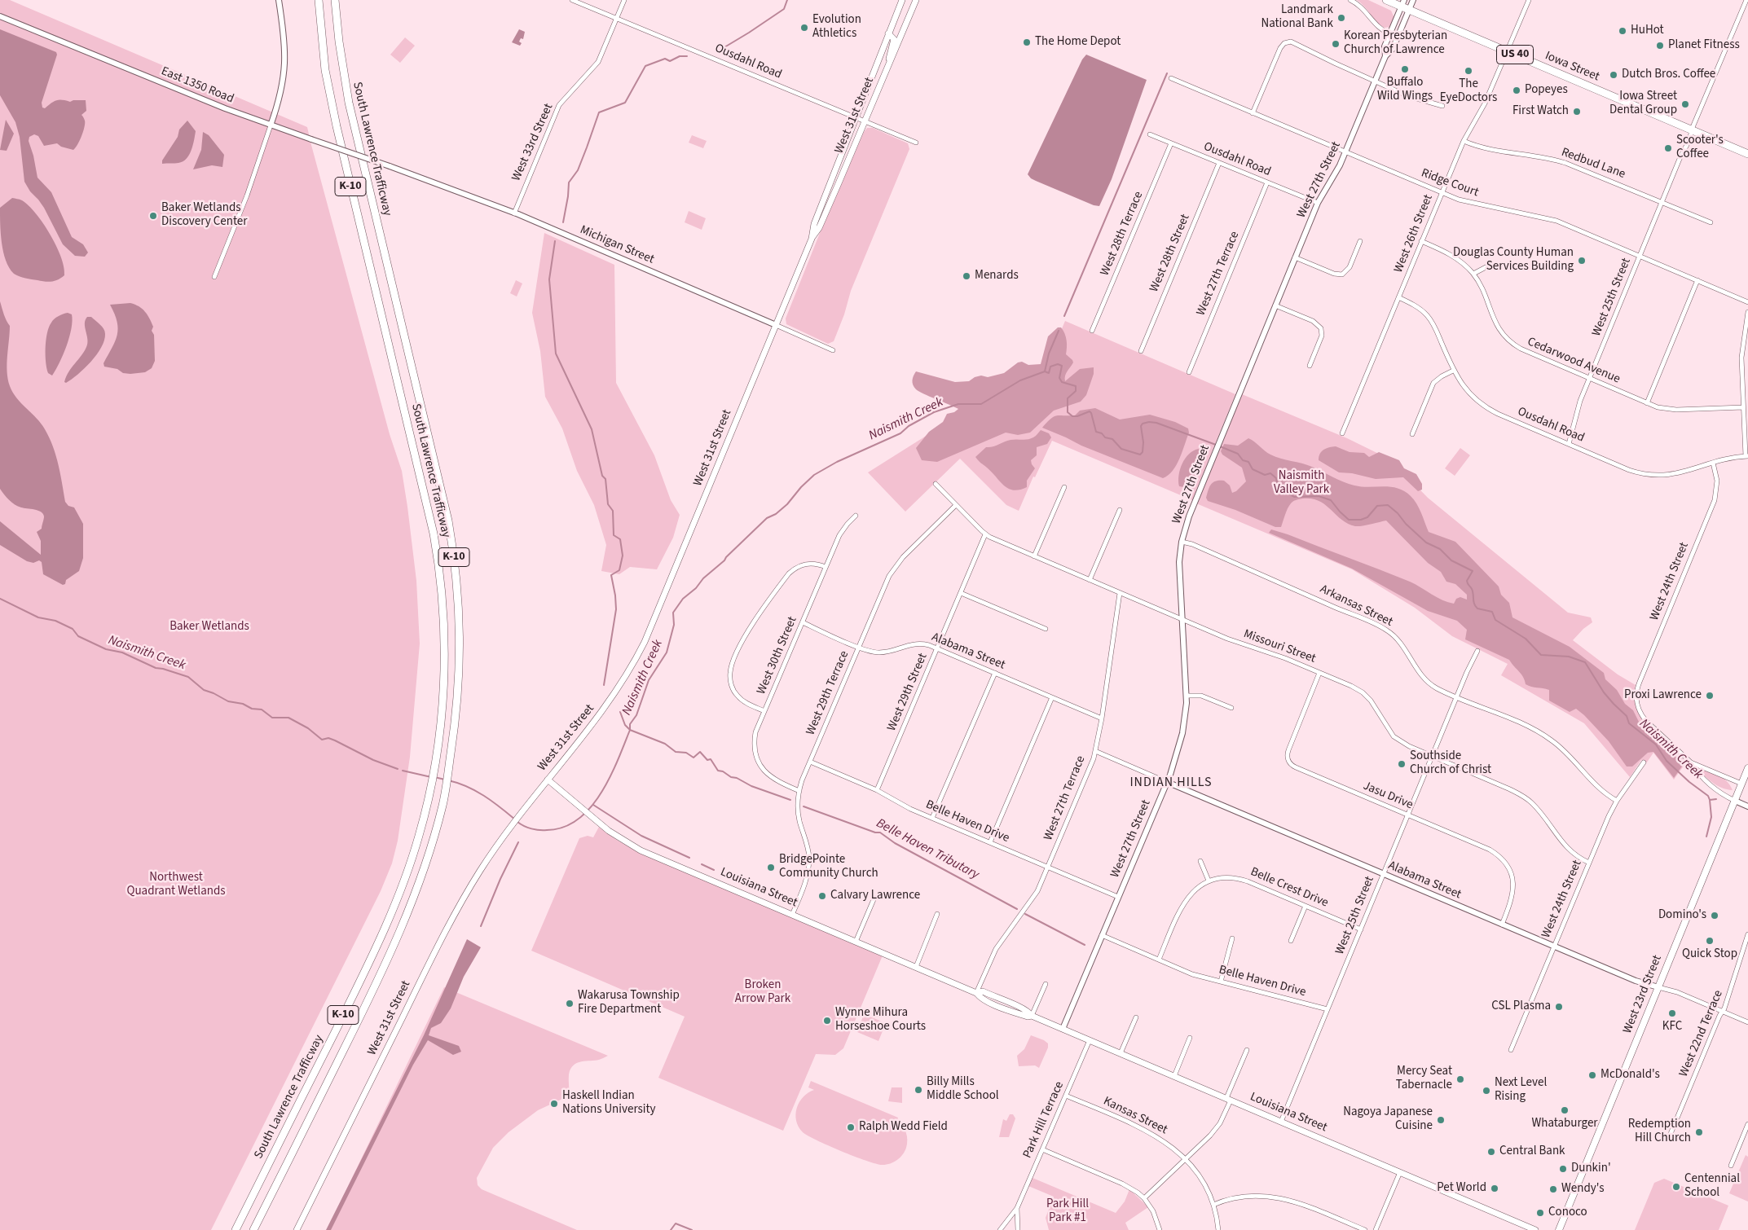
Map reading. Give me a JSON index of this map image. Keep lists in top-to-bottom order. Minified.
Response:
{"streets":{"highway":["US 40","Iowa Street","South Lawrence Trafficway","K-10"],"main road":["West 31st Street","Louisiana Street","West 23rd Street"],"street":["Ousdahl Road","East 1350 Road","West 33rd Street","Redbud Lane","West 27th Street","Ridge Court","West 28th Terrace","West 26th Street","Michigan Street","West 28th Street","West 27th Terrace","West 25th Street","Cedarwood Avenue","West 24th Street","Arkansas Street","Missouri Street","Alabama Street","West 30th Street","West 29th Street","West 29th Terrace","Jasu Drive","Belle Haven Drive","Belle Crest Drive","West 22nd Terrace","Kansas Street","Park Hill Terrace"]},"crossings":[["Ousdahl Road","West 31st Street"],["Ousdahl Road","West 33rd Street"],["Ousdahl Road","West 27th Street"],["Ousdahl Road","West 28th Terrace"],["Ousdahl Road","West 26th Street"],["Ousdahl Road","West 28th Street"],["Ousdahl Road","West 27th Terrace"],["Ousdahl Road","West 25th Street"],["Ousdahl Road","West 24th Street"],["Iowa Street","West 27th Street"],["Iowa Street","West 26th Street"],["Iowa Street","West 25th Street"],["East 1350 Road","Michigan Street"],["West 31st Street","Michigan Street"],["West 31st Street","Louisiana Street"],["West 33rd Street","Michigan Street"],["Redbud Lane","West 26th Street"],["Redbud Lane","West 25th Street"],["West 27th Street","Ridge Court"],["West 27th Street","Arkansas Street"],["West 27th Street","Missouri Street"],["West 27th Street","Alabama Street"],["West 27th Street","Belle Haven Drive"],["West 27th Street","Louisiana Street"],["Ridge Court","West 26th Street"],["Ridge Court","West 25th Street"],["West 26th Street","Cedarwood Avenue"],["West 27th Terrace","Missouri Street"],["West 27th Terrace","Alabama Street"],["West 27th Terrace","Belle Haven Drive"],["West 27th Terrace","Louisiana Street"],["West 25th Street","Cedarwood Avenue"],["West 25th Street","Arkansas Street"],["West 25th Street","Missouri Street"],["West 25th Street","Alabama Street"],["West 25th Street","Jasu Drive"],["West 25th Street","Belle Haven Drive"],["West 25th Street","Louisiana Street"],["West 25th Street","Belle Crest Drive"],["West 24th Street","Arkansas Street"],["West 24th Street","Missouri Street"],["West 24th Street","Alabama Street"],["Missouri Street","West 29th Street"],["Missouri Street","West 29th Terrace"],["Missouri Street","Jasu Drive"],["Alabama Street","West 30th Street"],["Alabama Street","West 29th Street"],["Alabama Street","West 29th Terrace"],["Alabama Street","Jasu Drive"],["Alabama Street","West 23rd Street"],["Alabama Street","West 22nd Terrace"],["West 30th Street","West 29th Terrace"],["West 29th Street","Belle Haven Drive"],["West 29th Terrace","Belle Haven Drive"],["West 29th Terrace","Louisiana Street"],["Louisiana Street","Park Hill Terrace"],["Kansas Street","Park Hill Terrace"]],"districts":["INDIAN HILLS"],"water":["Naismith Creek","Belle Haven Tributary"],"parks":["Naismith Valley Park","Baker Wetlands","Northwest Quadrant Wetlands","Broken Arrow Park","Park Hill Park #1"],"places":["Landmark National Bank","Evolution Athletics","HuHot","The Home Depot","Korean Presbyterian Church of Lawrence","Planet Fitness","Buffalo Wild Wings","The EyeDoctors","Dutch Bros. Coffee","Popeyes","Iowa Street Dental Group","First Watch","Scooter's Coffee","Baker Wetlands Discovery Center","Douglas County Human Services Building","Menards","Proxi Lawrence","Southside Church of Christ","BridgePointe Community Church","Calvary Lawrence","Domino's","Quick Stop","Wakarusa Township Fire Department","CSL Plasma","KFC","Wynne Mihura Horseshoe Courts","McDonald's","Mercy Seat Tabernacle","Billy Mills Middle School","Next Level Rising","Haskell Indian Nations University","Whataburger","Nagoya Japanese Cuisine","Ralph Wedd Field","Redemption Hill Church","Central Bank","Dunkin'","Centennial School","Pet World","Wendy's","Conoco"]}
